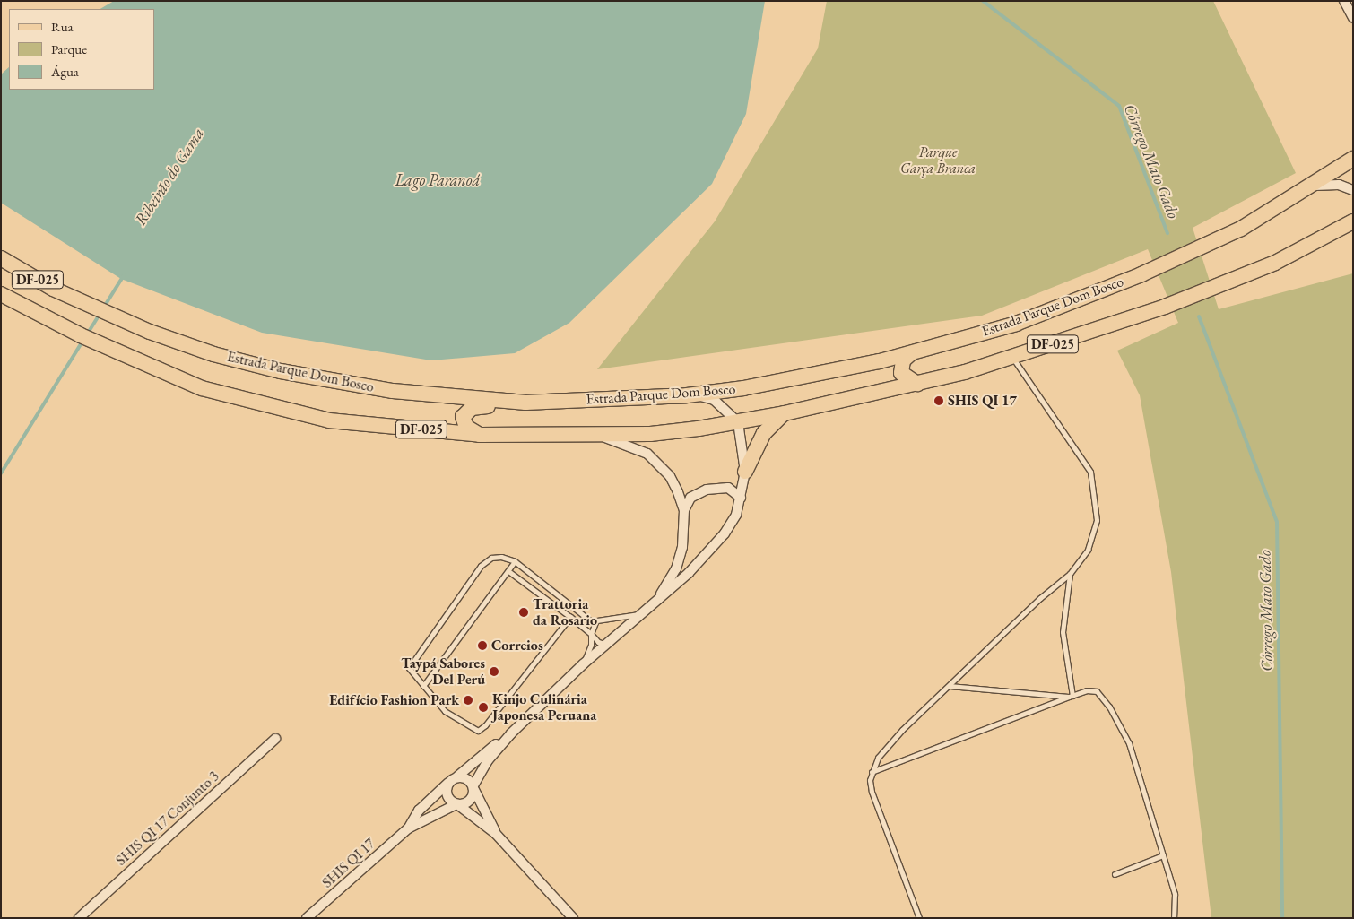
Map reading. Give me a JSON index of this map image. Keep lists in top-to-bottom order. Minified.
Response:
{"streets":{"main road":["DF-025","Estrada Parque Dom Bosco"],"street":["SHIS QI 17 Conjunto 3","SHIS QI 17"]},"water":["Córrego Mato Gado","Ribeirão do Gama","Lago Paranoá"],"parks":["Parque Garça Branca"],"places":["SHIS QI 17","Trattoria da Rosario","Correios","Taypá Sabores Del Perú","Edifício Fashion Park","Kinjo Culinária Japonesa Peruana"],"legend":["Rua","Parque","Água"]}
